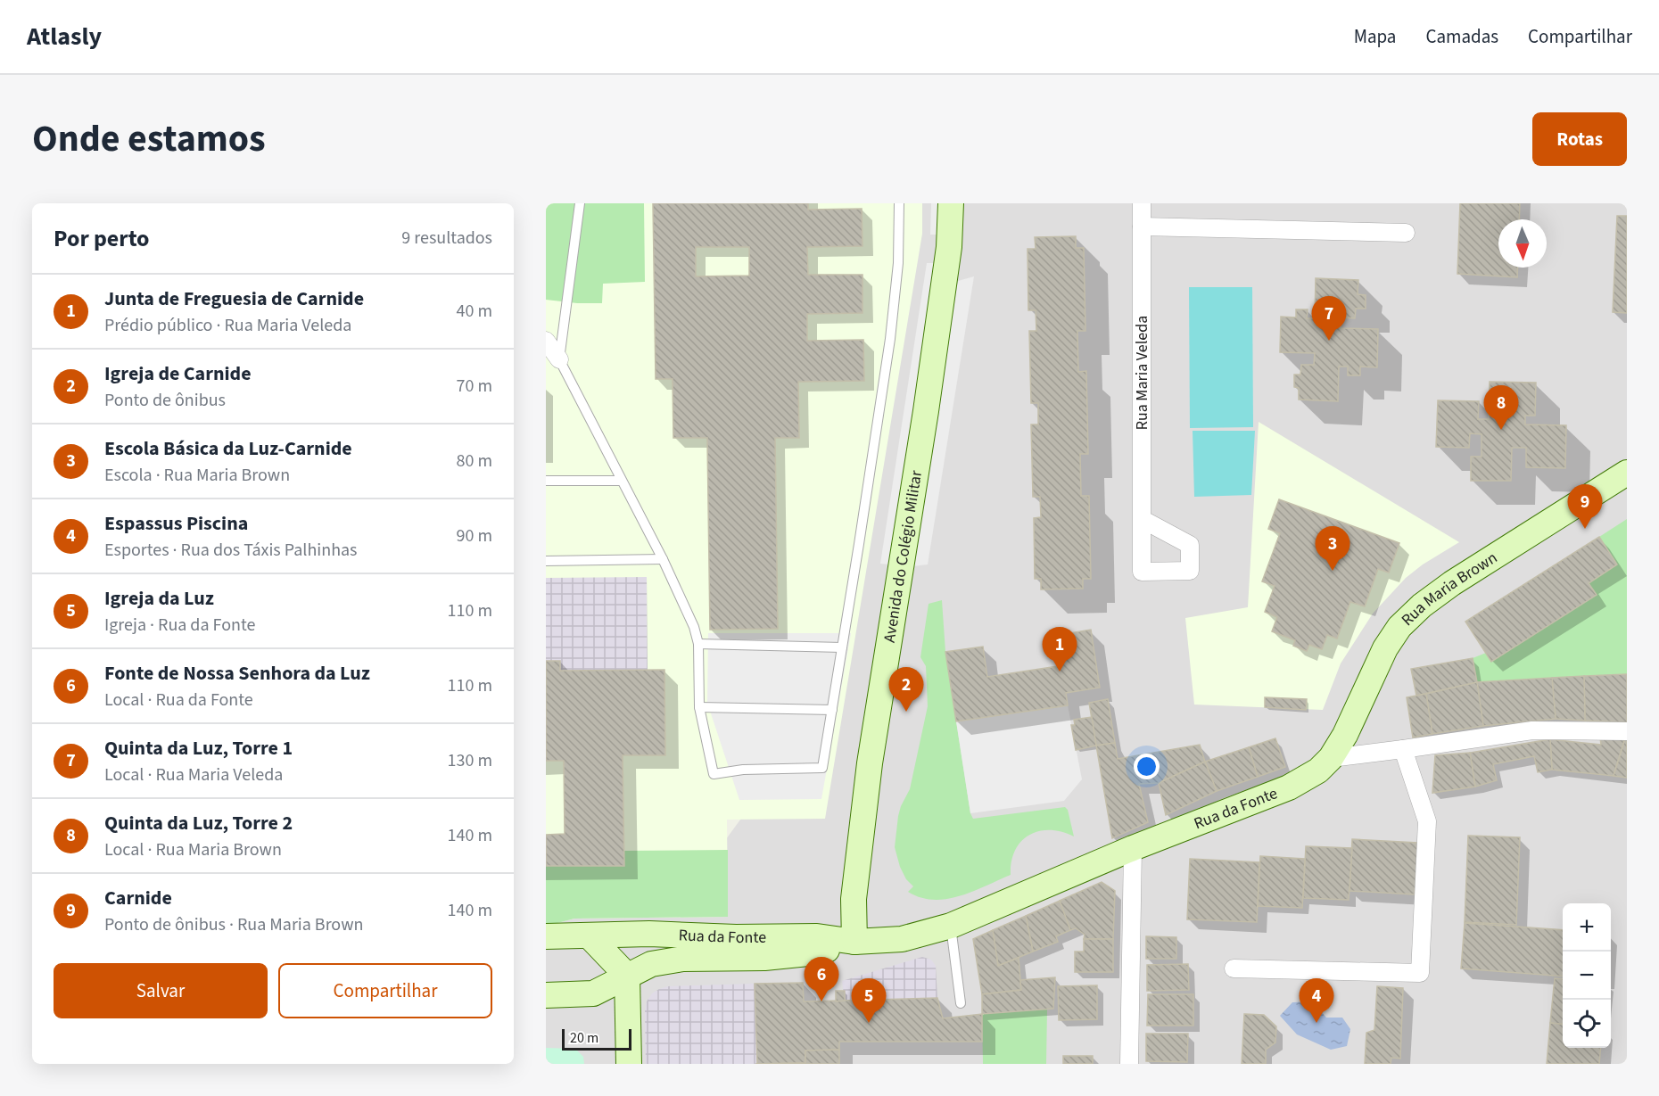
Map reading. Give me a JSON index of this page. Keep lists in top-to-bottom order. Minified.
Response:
{"streets":{"main road":["Avenida do Colégio Militar","Rua Maria Brown","Rua da Fonte"],"street":["Rua Maria Veleda"]},"crossings":[["Avenida do Colégio Militar","Rua da Fonte"],["Rua Maria Brown","Rua da Fonte"]],"scale_bar":"20 m","north":"bottom","page":{"header":"Atlasly","nav":["Mapa","Camadas","Compartilhar"],"title":"Onde estamos","buttons":["Rotas",["Salvar","Compartilhar"]],"heading":["Por perto","9 resultados"],"list":[{"mark":"1","name":"Junta de Freguesia de Carnide","note":"Prédio público · Rua Maria Veleda","value":"40 m"},{"mark":"2","name":"Igreja de Carnide","note":"Ponto de ônibus","value":"70 m"},{"mark":"3","name":"Escola Básica da Luz-Carnide","note":"Escola · Rua Maria Brown","value":"80 m"},{"mark":"4","name":"Espassus Piscina","note":"Esportes · Rua dos Táxis Palhinhas","value":"90 m"},{"mark":"5","name":"Igreja da Luz","note":"Igreja · Rua da Fonte","value":"110 m"},{"mark":"6","name":"Fonte de Nossa Senhora da Luz","note":"Local · Rua da Fonte","value":"110 m"},{"mark":"7","name":"Quinta da Luz, Torre 1","note":"Local · Rua Maria Veleda","value":"130 m"},{"mark":"8","name":"Quinta da Luz, Torre 2","note":"Local · Rua Maria Brown","value":"140 m"},{"mark":"9","name":"Carnide","note":"Ponto de ônibus · Rua Maria Brown","value":"140 m"}],"pins":["7","8","9","3","1","2","6","4","5"],"map_buttons":["+","−"],"scale":"20 m"}}
